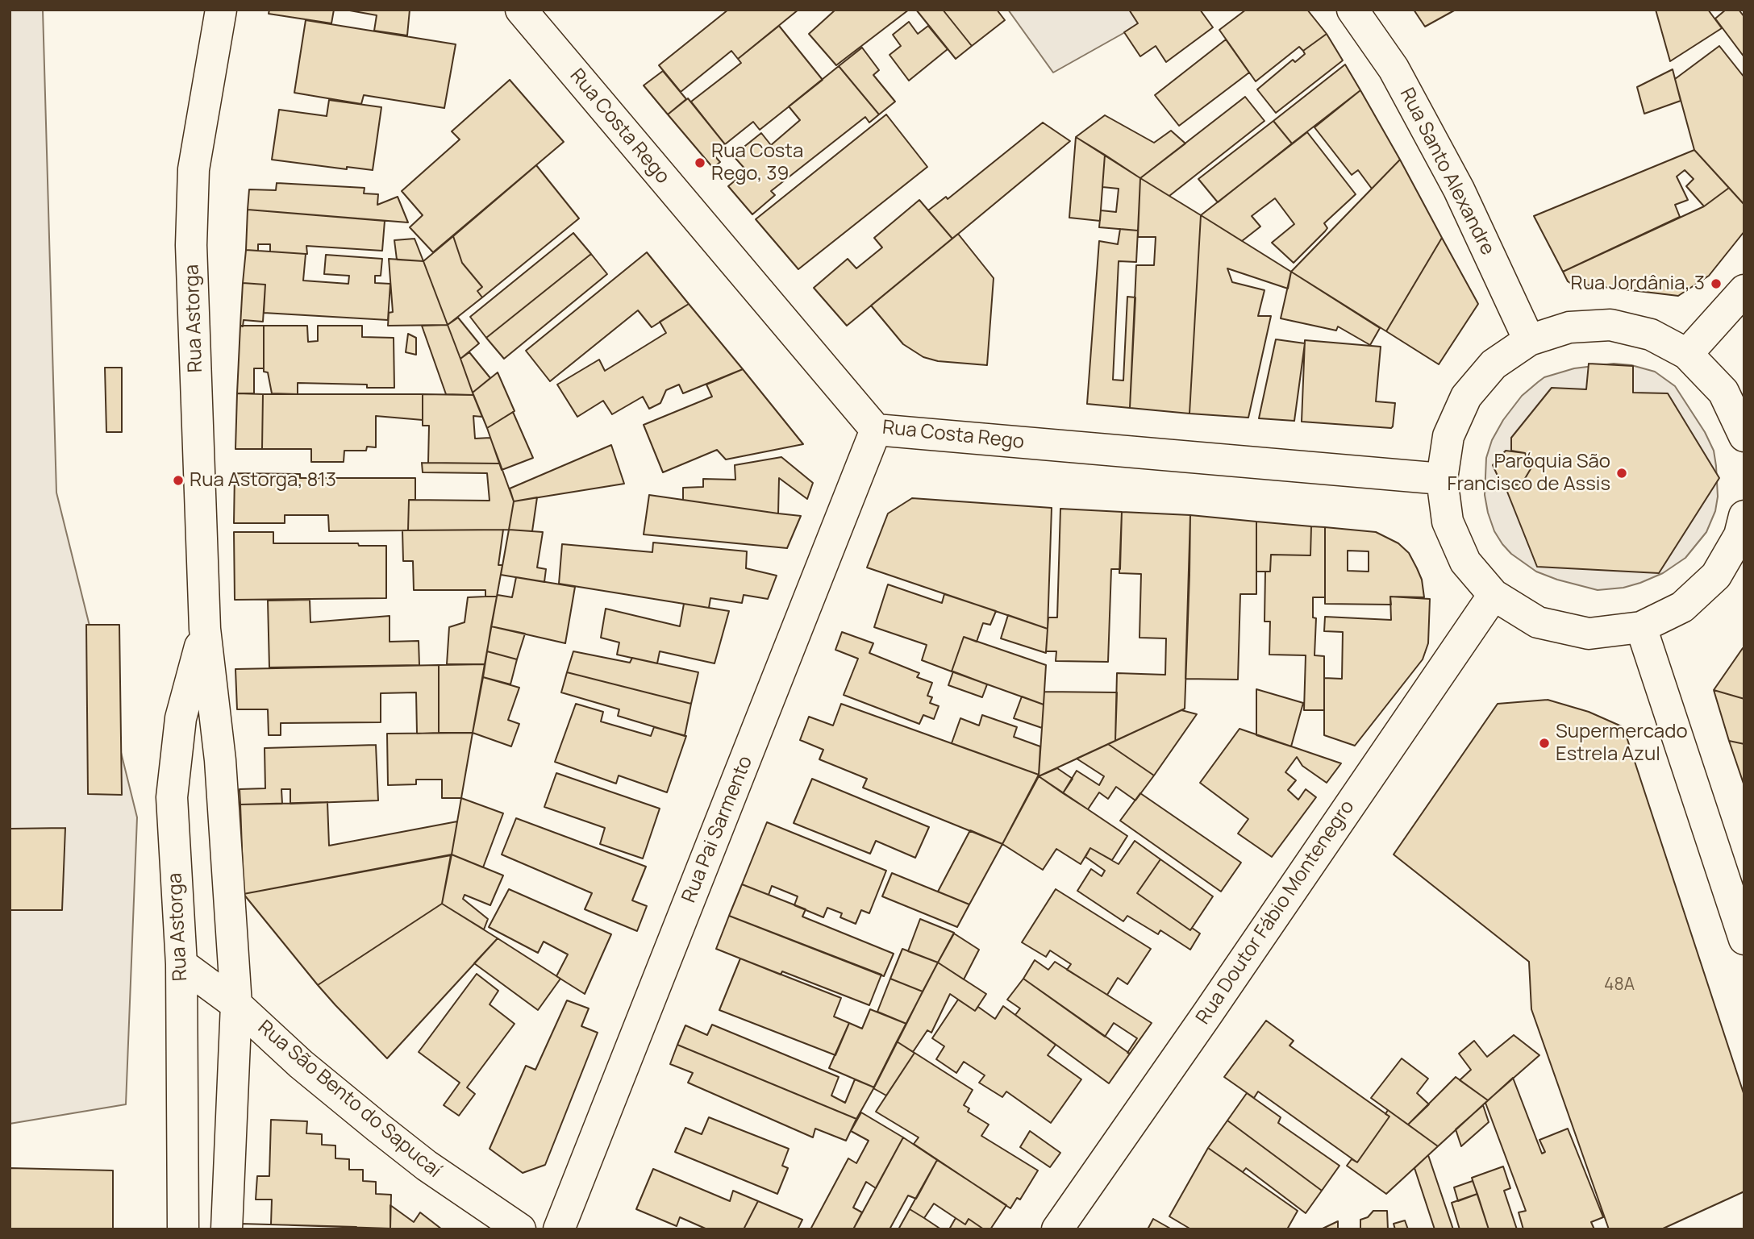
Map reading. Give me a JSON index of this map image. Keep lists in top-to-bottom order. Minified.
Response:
{"streets":{"street":["Rua Costa Rego","Rua Santo Alexandre","Rua Astorga","Rua Pai Sarmento","Rua Doutor Fábio Montenegro","Rua São Bento do Sapucaí"]},"crossings":[["Rua Costa Rego","Rua Pai Sarmento"],["Rua Astorga","Rua São Bento do Sapucaí"]],"places":["Rua Costa Rego, 39","Rua Jordânia, 3","Paróquia São Francisco de Assis","Rua Astorga, 813","Supermercado Estrela Azul"],"house_numbers":["48A"]}
